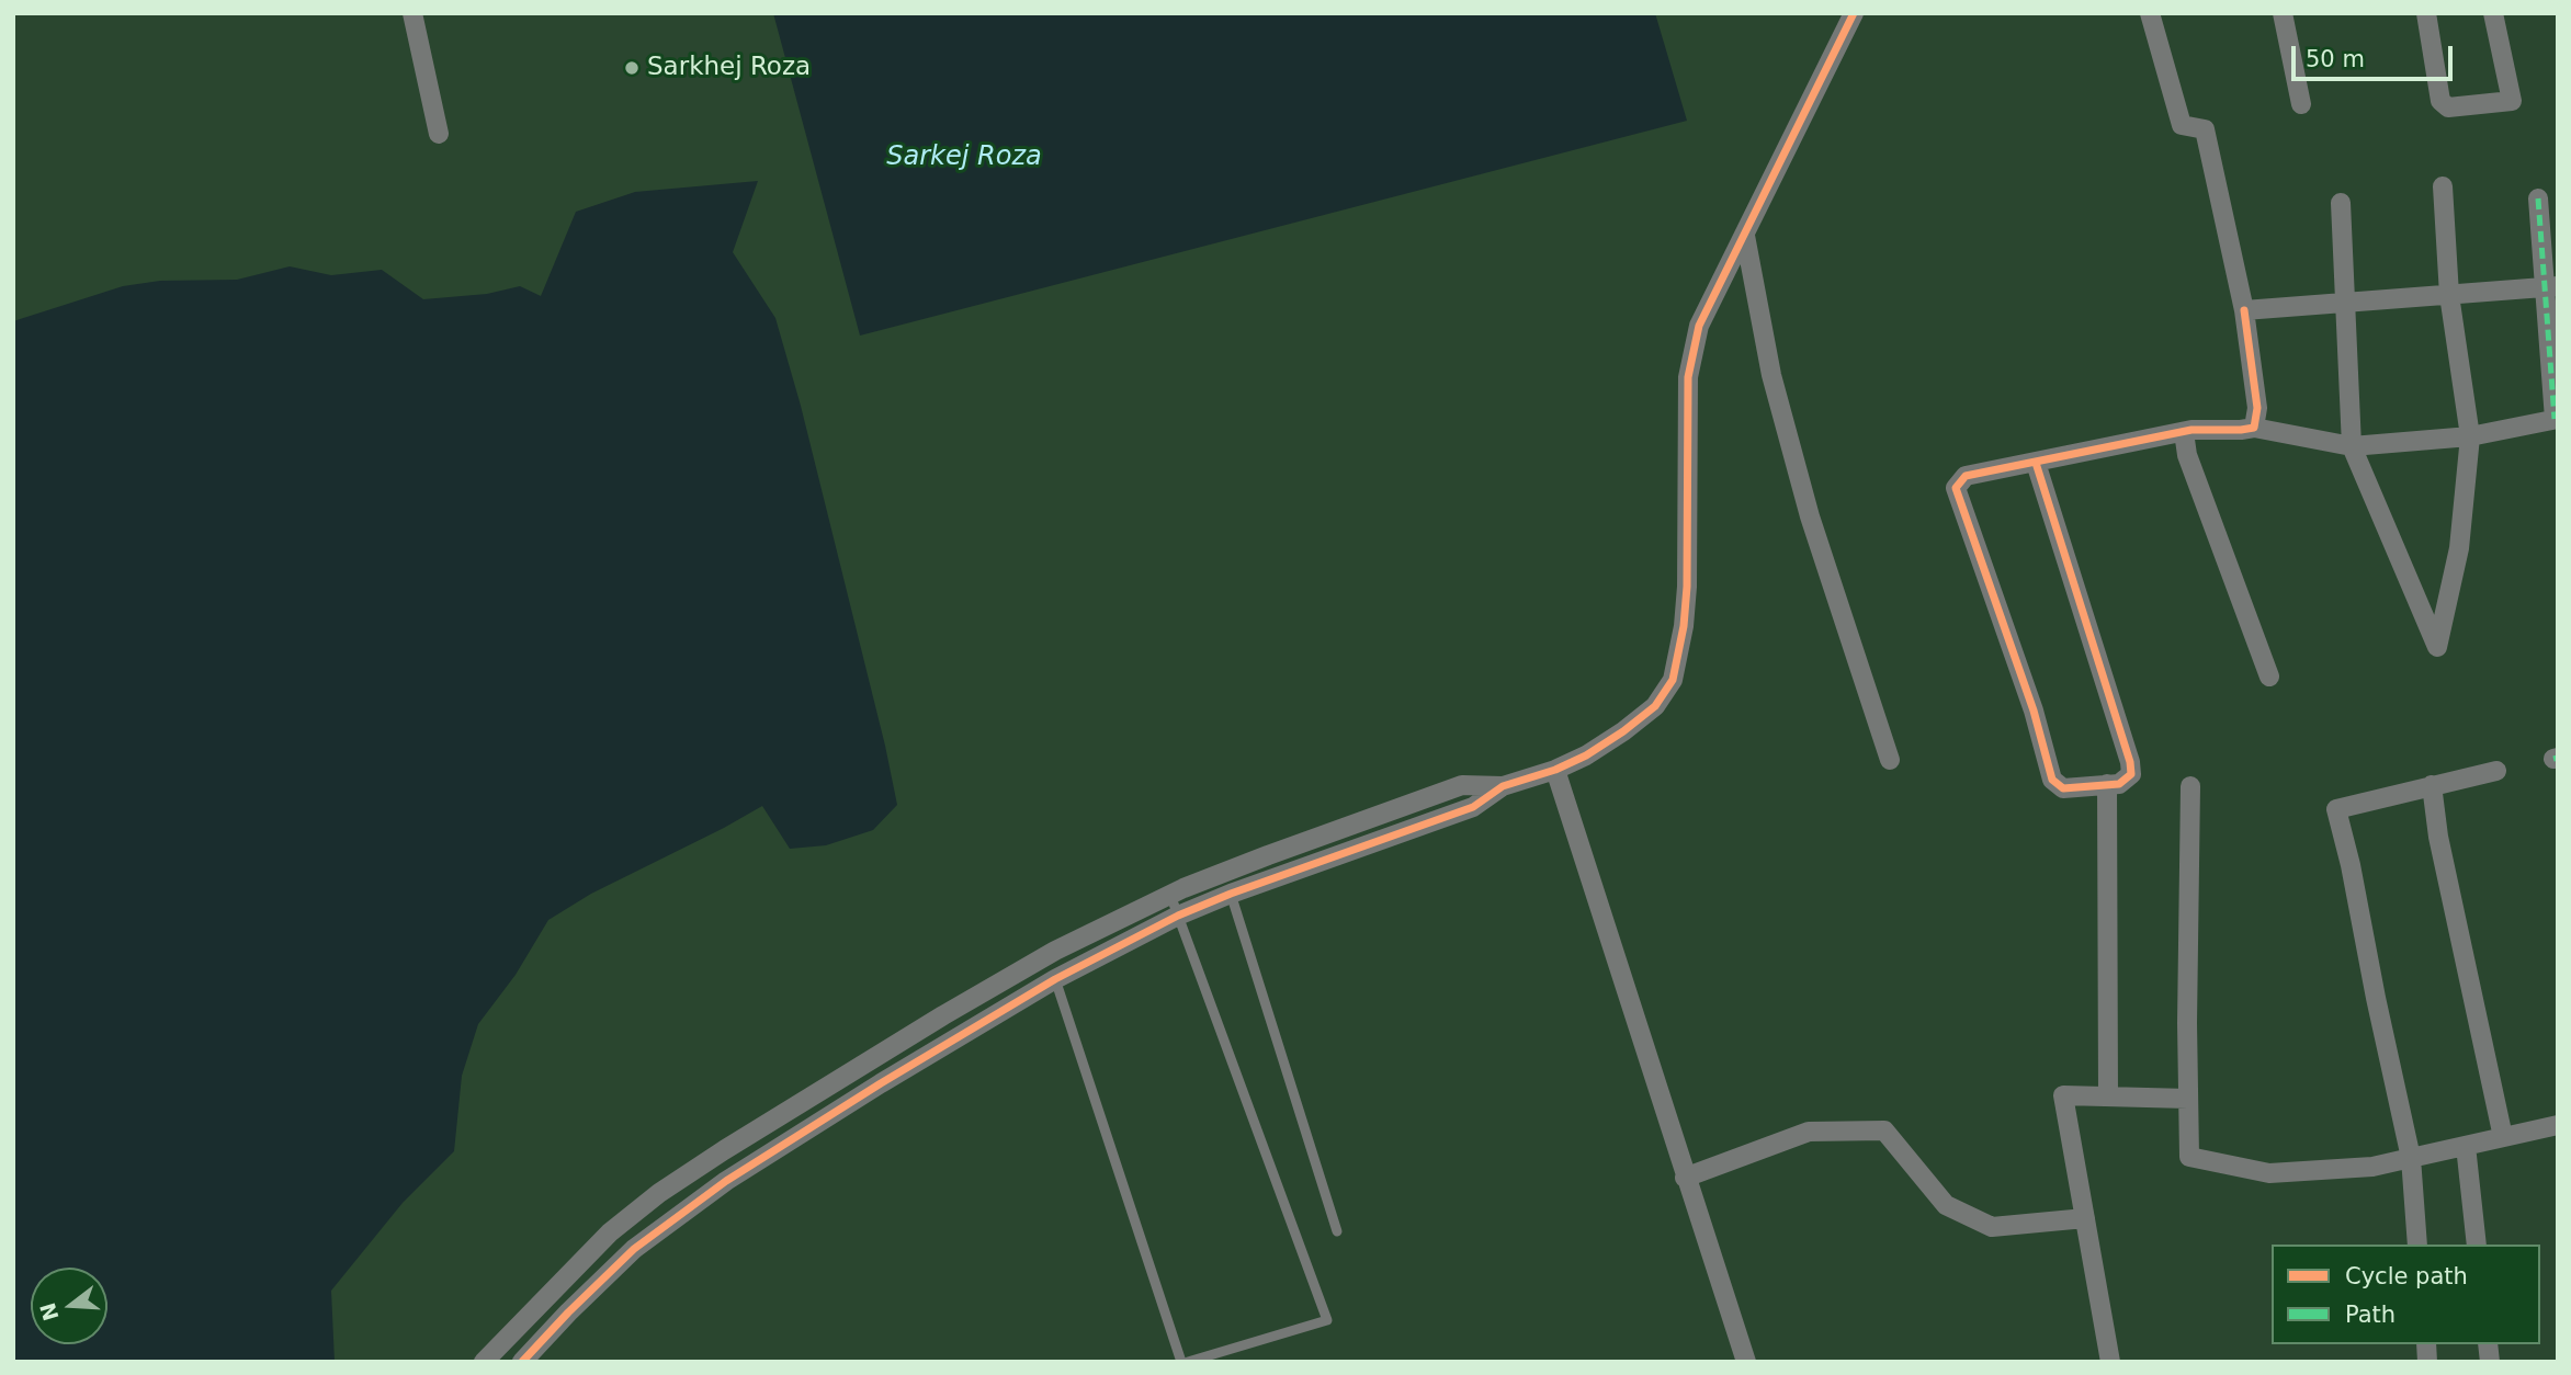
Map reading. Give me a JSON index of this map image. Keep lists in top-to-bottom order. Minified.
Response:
{"water":["Sarkej Roza"],"places":["Sarkhej Roza"],"legend":["Cycle path","Path"],"scale_bar":"50 m","north":"left"}
